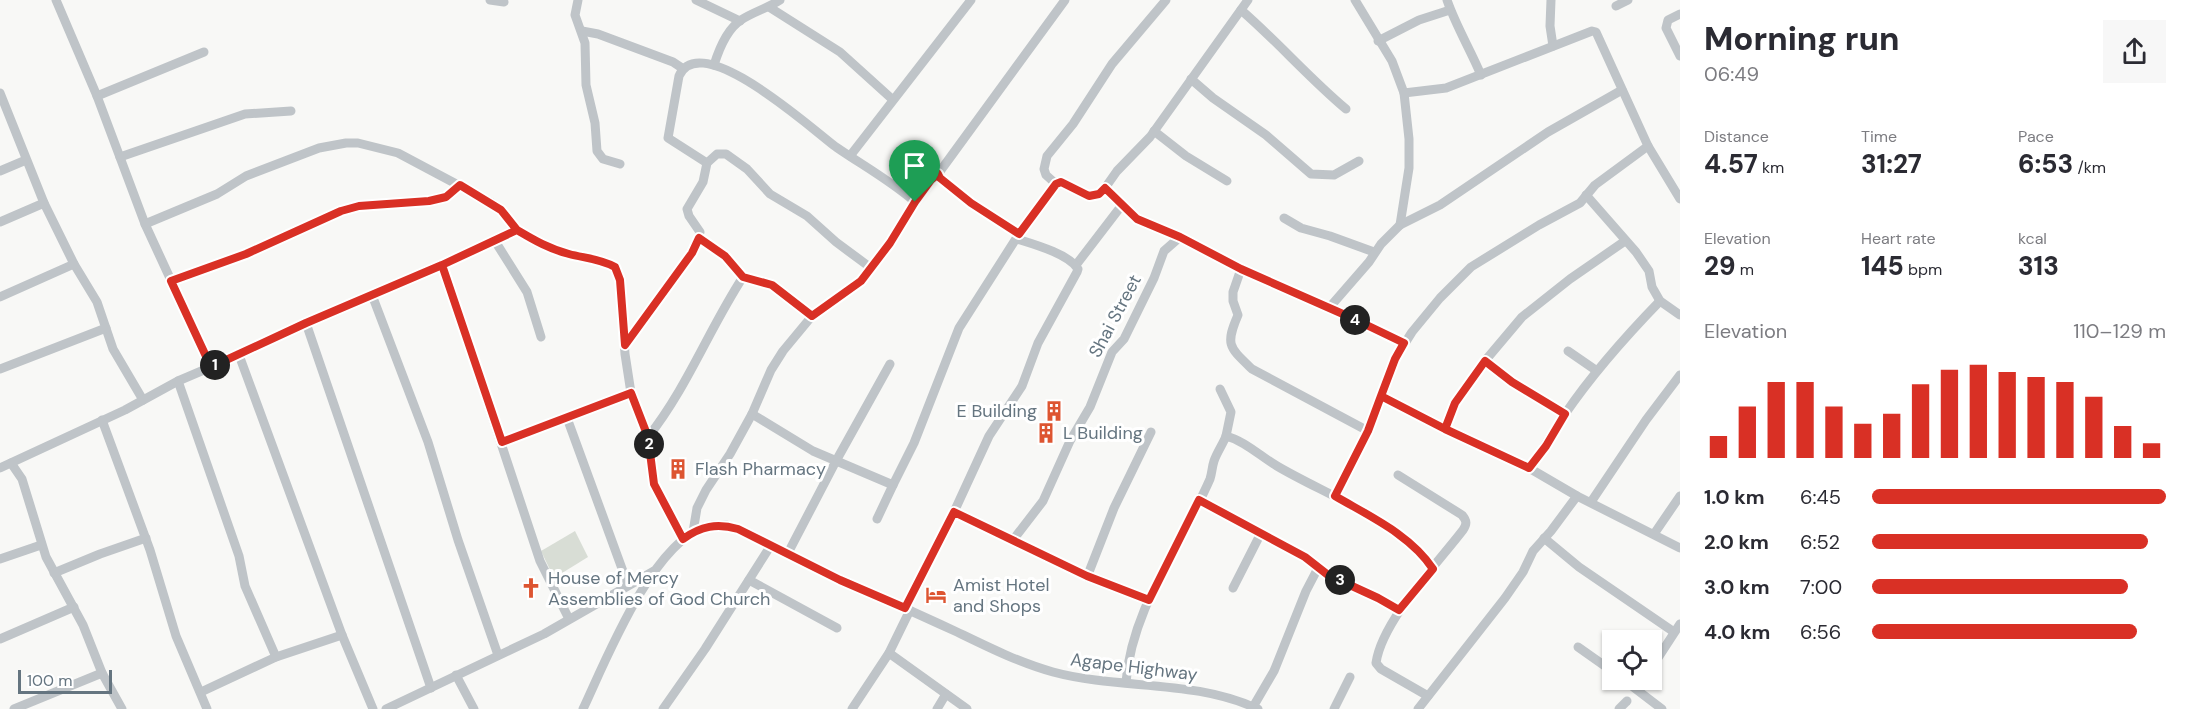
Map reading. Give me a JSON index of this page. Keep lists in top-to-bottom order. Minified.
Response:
{"streets":{"street":["Shai Street","Agape Highway"]},"places":{"building":["E Building","L Building","Flash Pharmacy"],"church":["House of Mercy Assemblies of God Church"],"hotel":["Amist Hotel and Shops"]},"scale_bar":"100 m","page":{"heading":["Morning run","06:49"],"stats":[["Distance","4.57 km"],["Time","31:27"],["Pace","6:53 /km"],["Elevation","29 m"],["Heart rate","145 bpm"],["kcal","313"]],"pins":["4","1","2","3"],"chart":["Elevation","110–129 m"],"list":[{"name":"1.0 km","note":"6:45"},{"name":"2.0 km","note":"6:52"},{"name":"3.0 km","note":"7:00"},{"name":"4.0 km","note":"6:56"}],"scale":"100 m"}}
